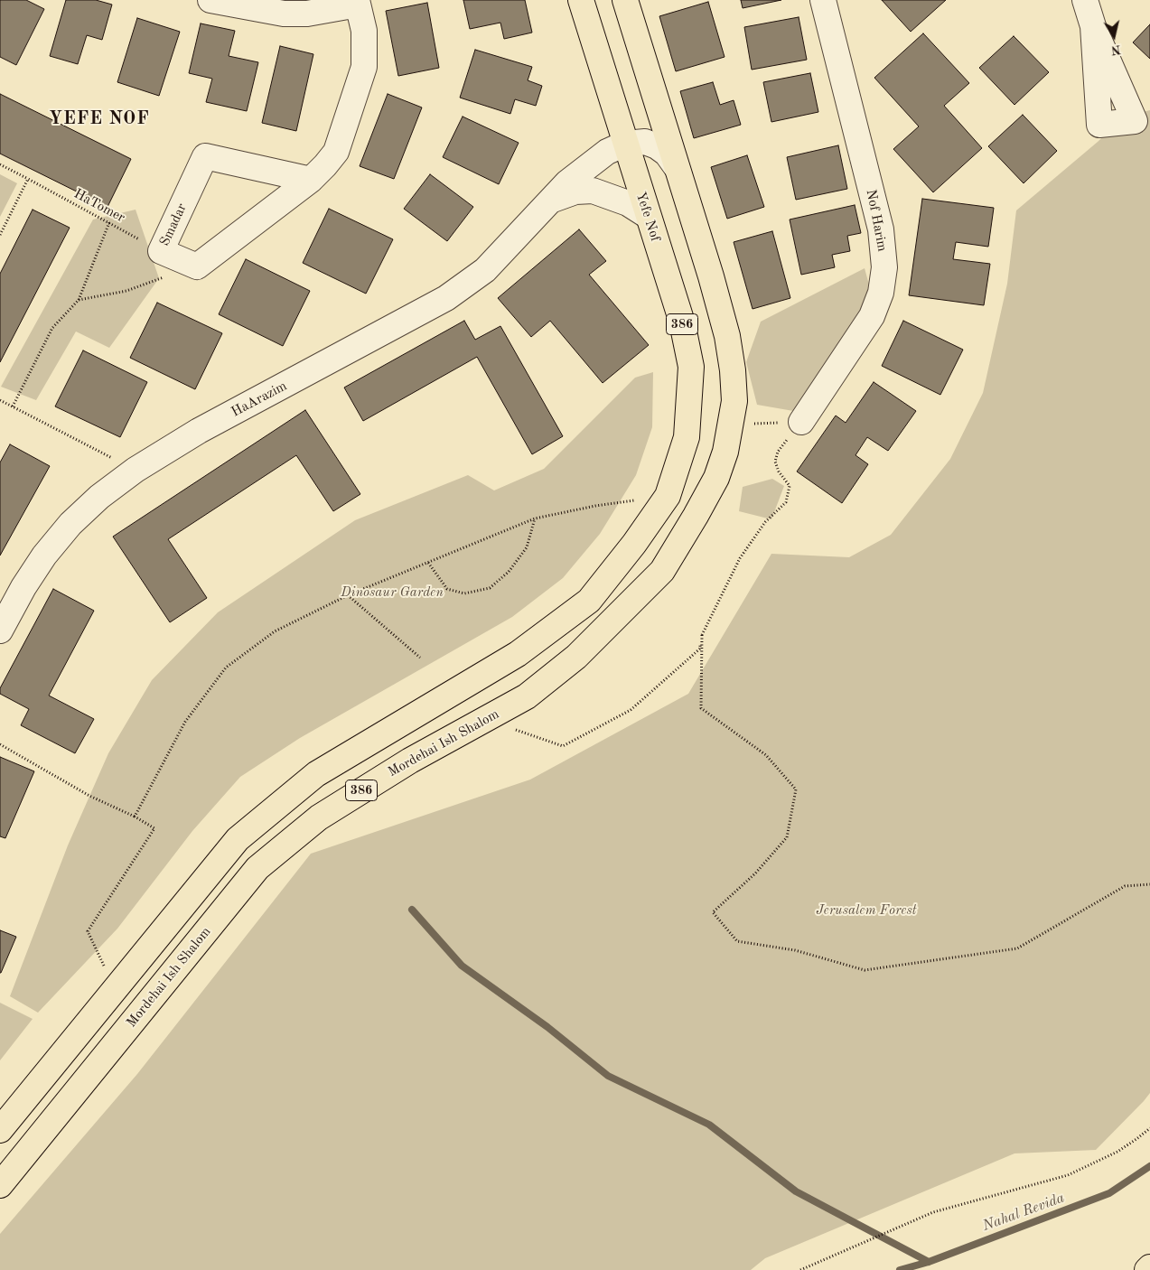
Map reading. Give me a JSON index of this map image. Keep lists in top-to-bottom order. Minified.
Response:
{"streets":{"main road":["Yefe Nof","386","Mordehai Ish Shalom"],"street":["Nof Harim","Smadar","HaArazim"],"path":["HaTomer"]},"crossings":[["HaTomer","Smadar"],["Yefe Nof","386"],["Yefe Nof","HaArazim"],["386","HaArazim"],["386","Mordehai Ish Shalom"]],"districts":["YEFE NOF"],"water":["Nahal Revida"],"parks":["Dinosaur Garden","Jerusalem Forest"],"north":"bottom"}
